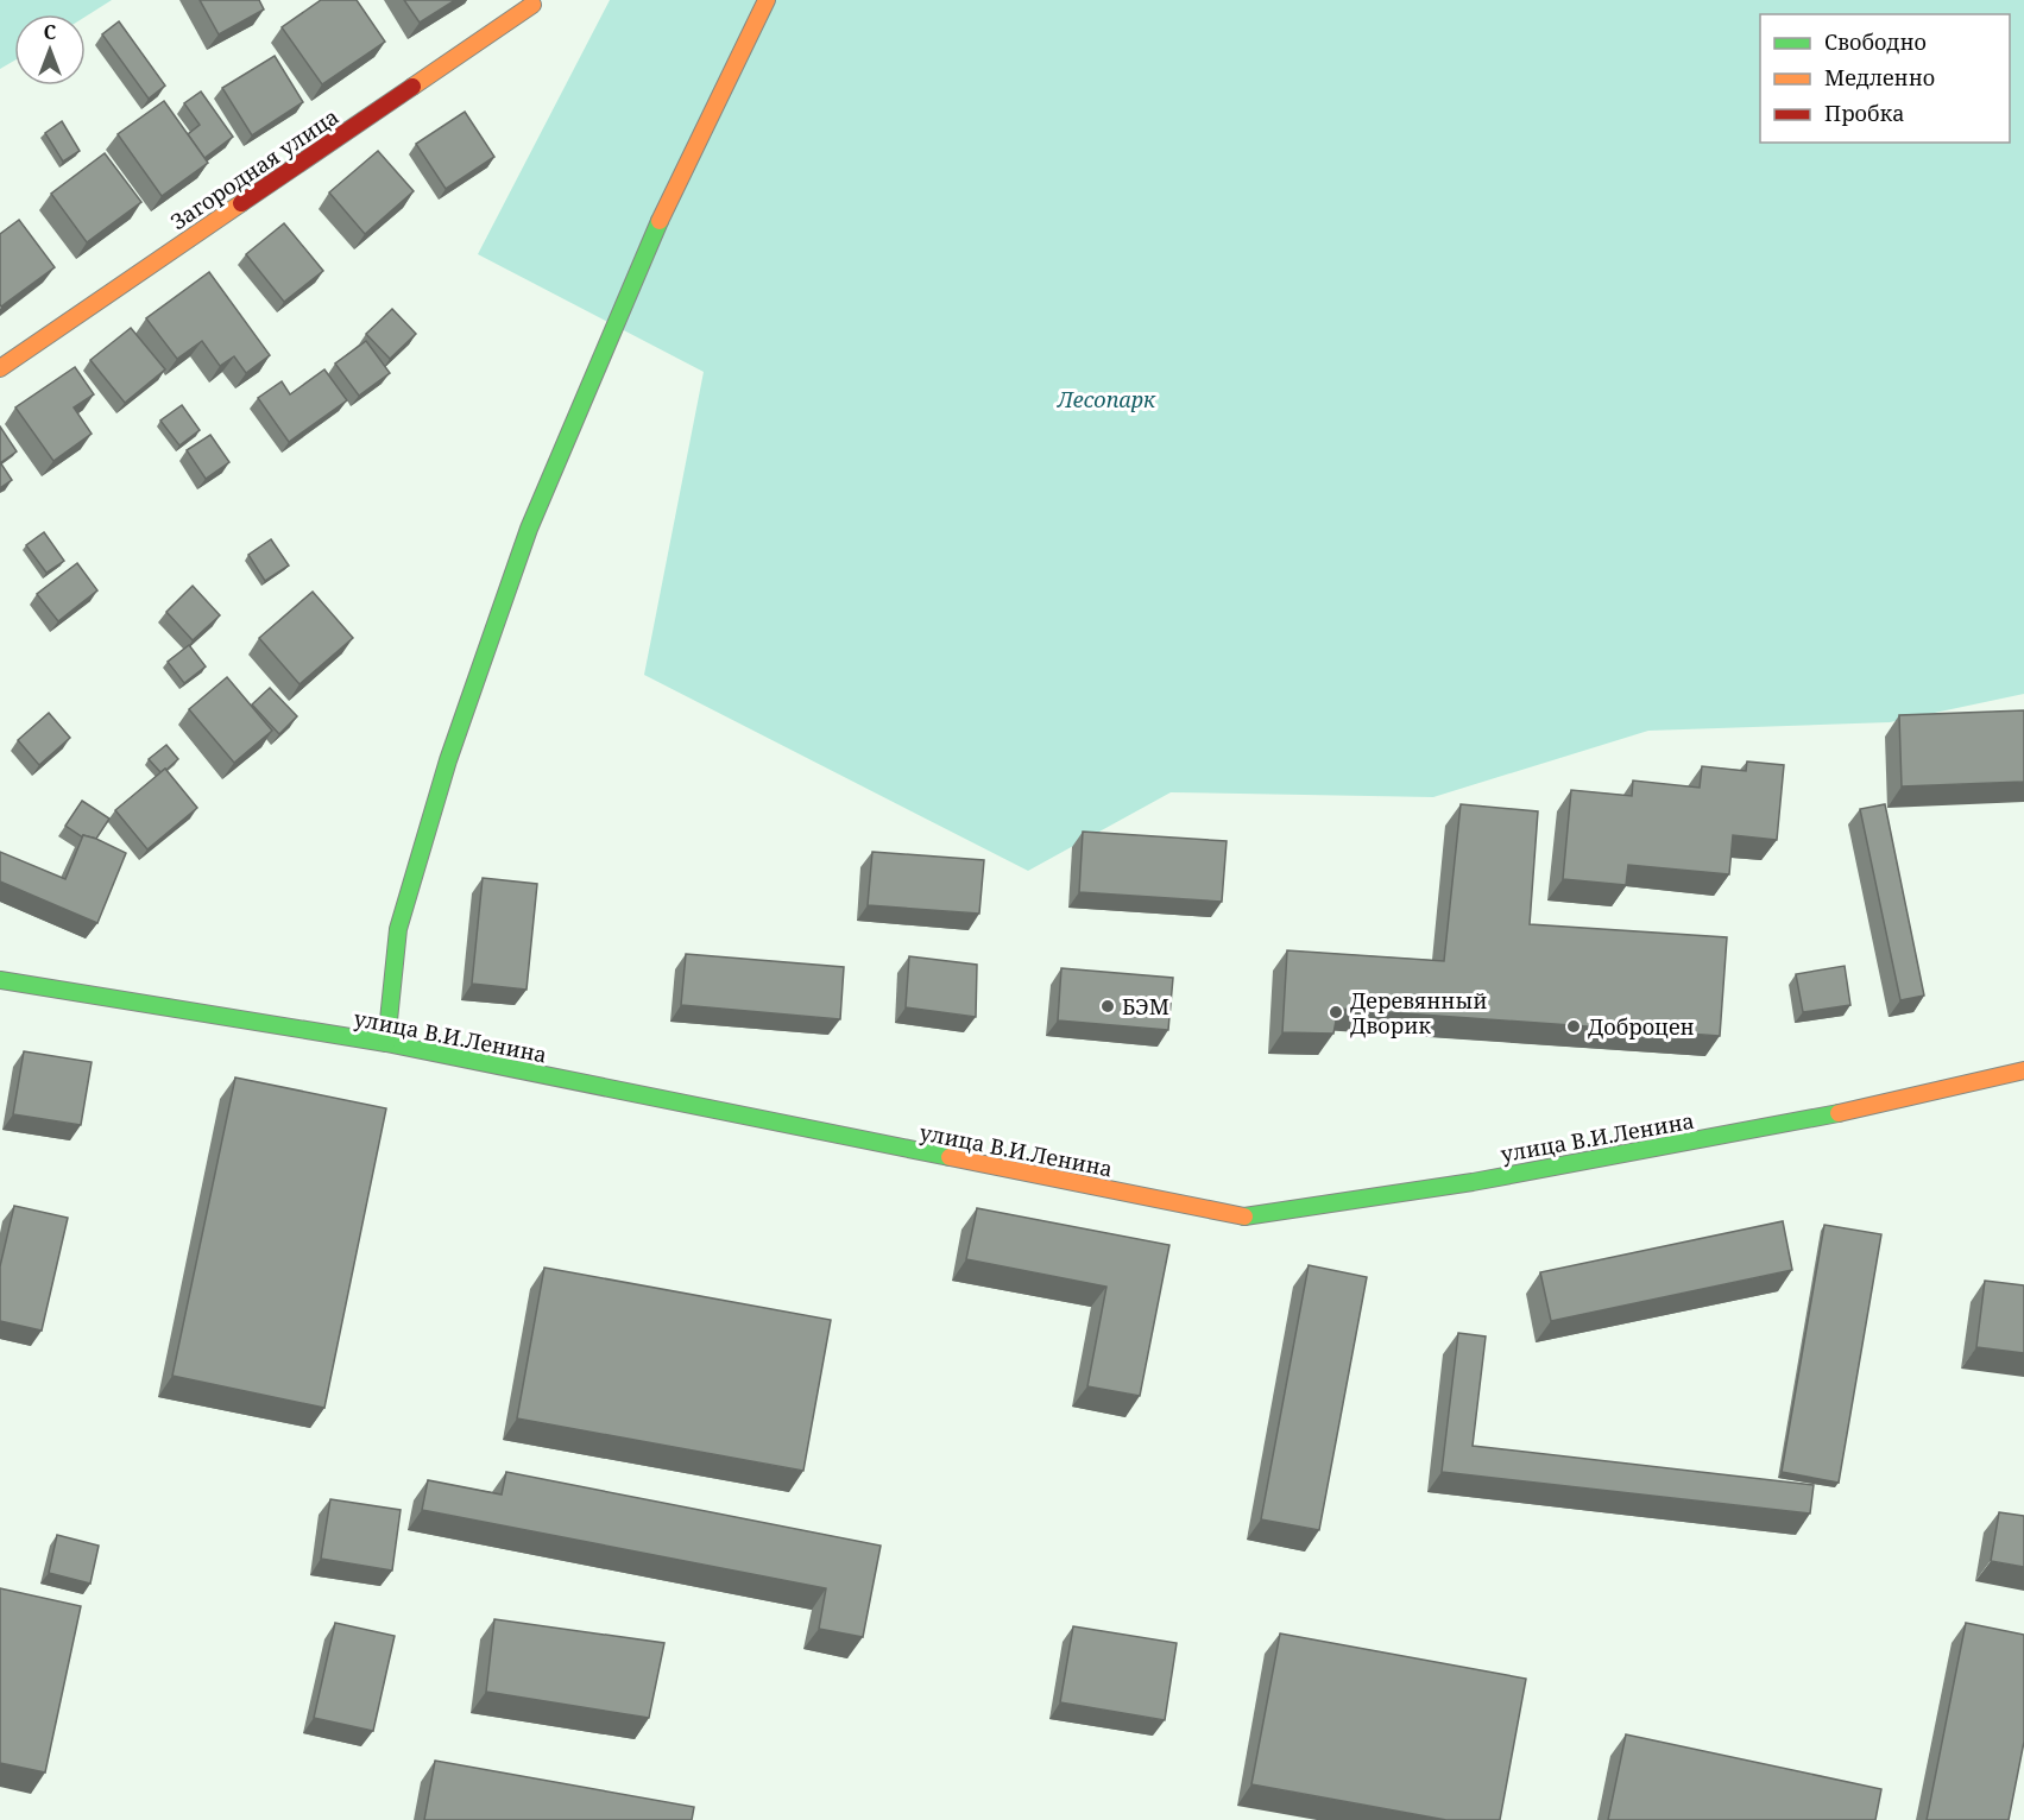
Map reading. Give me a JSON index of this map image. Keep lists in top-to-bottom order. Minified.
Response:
{"streets":{"main road":["Загородная улица","улица В.И.Ленина"]},"parks":["Лесопарк"],"places":["БЭМ","Деревянный Дворик","Доброцен"],"legend":["Свободно","Медленно","Пробка"],"north":"top"}
